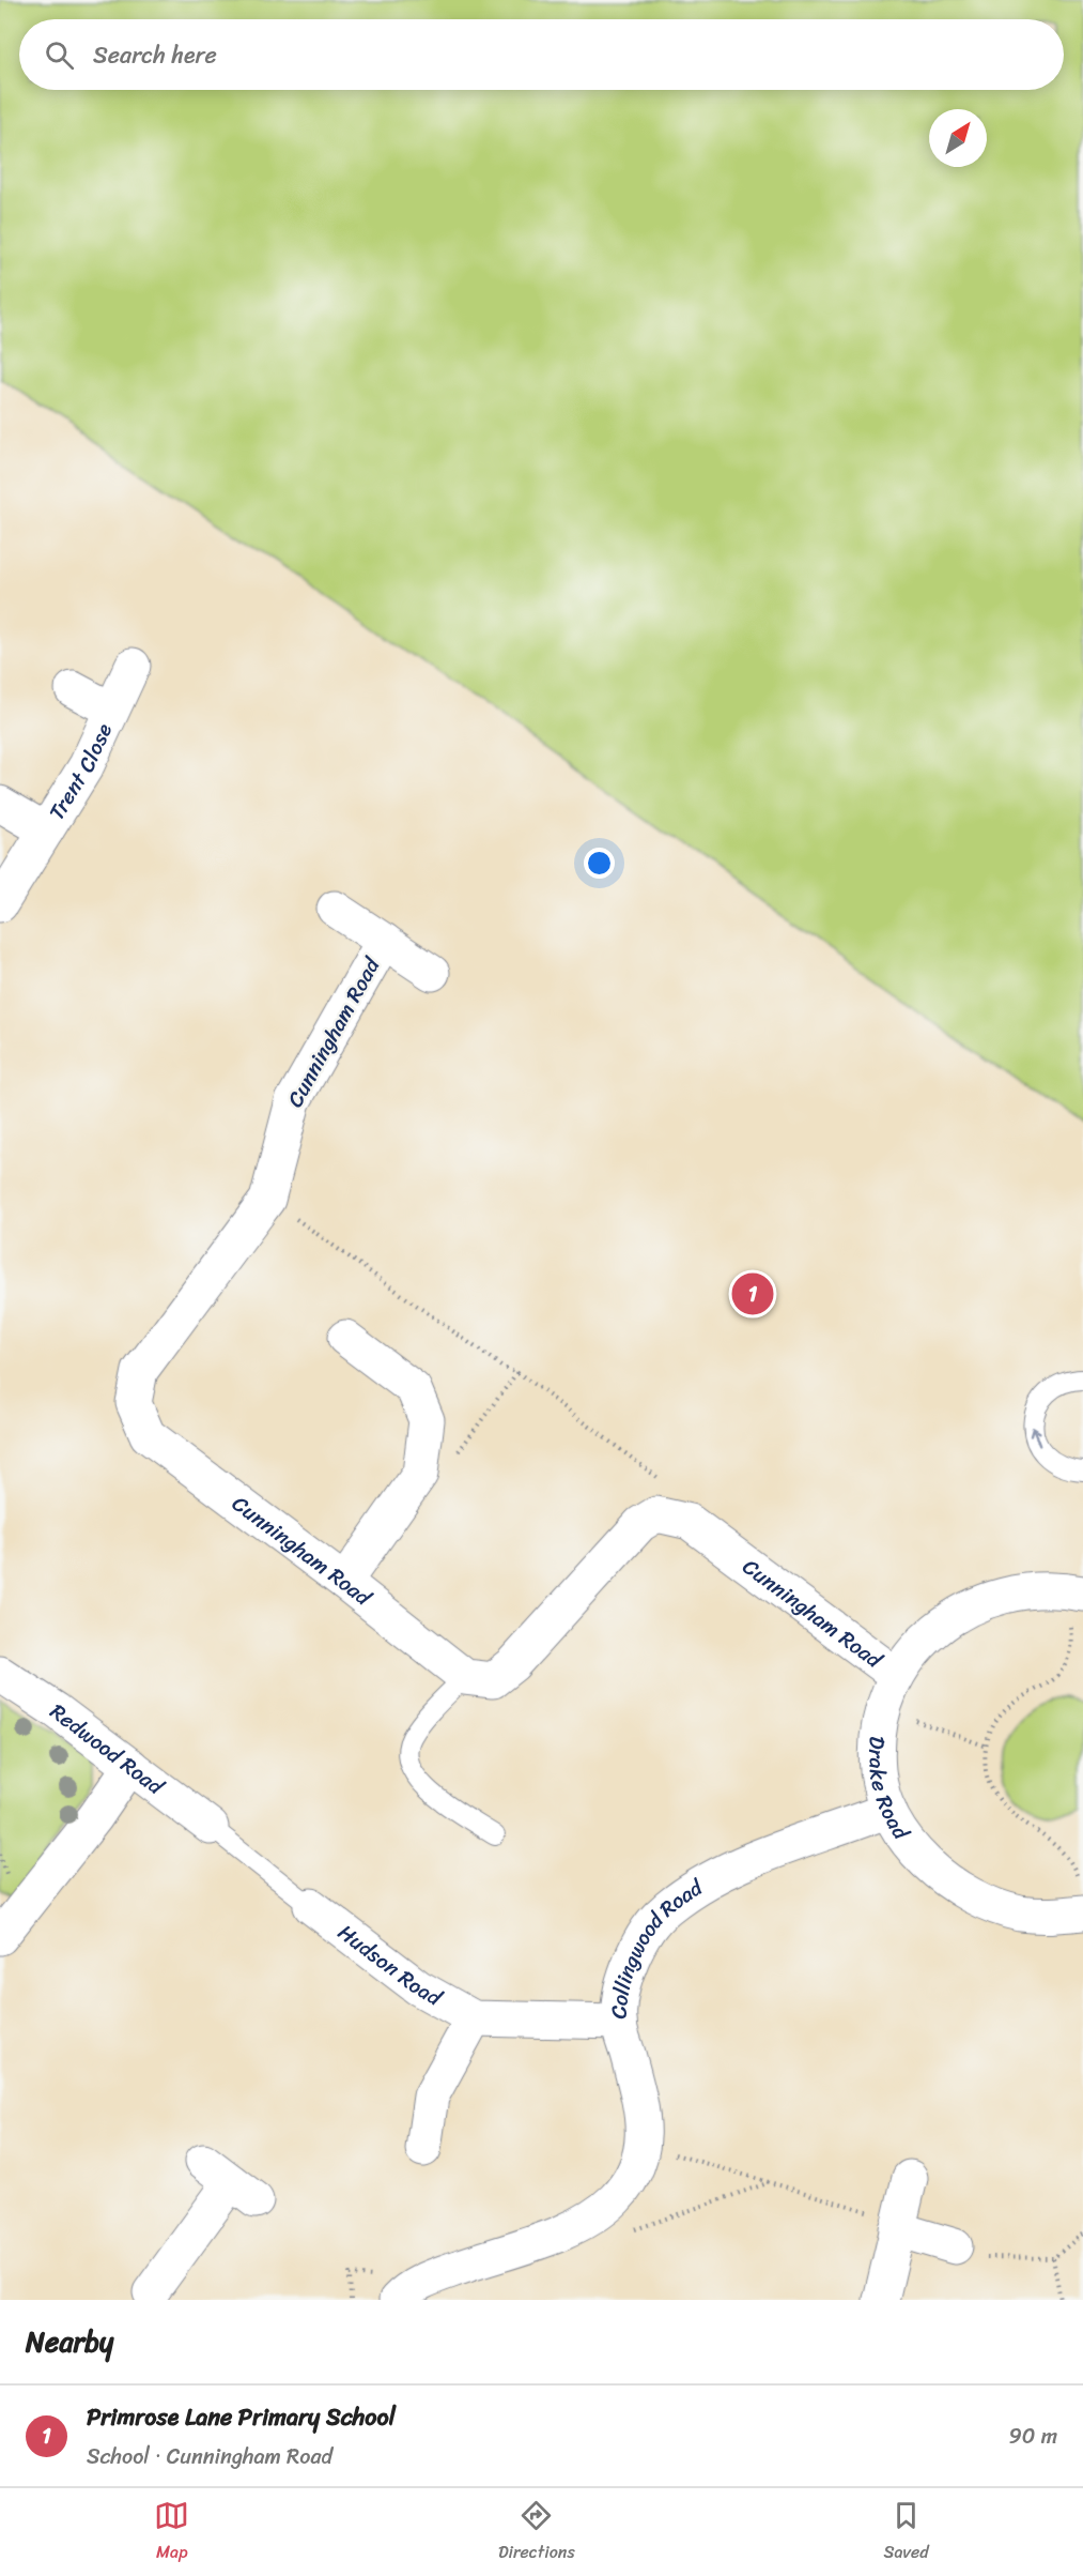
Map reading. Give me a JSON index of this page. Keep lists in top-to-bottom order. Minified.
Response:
{"streets":{"street":["Trent Close","Cunningham Road","Redwood Road","Drake Road","Collingwood Road","Hudson Road"]},"crossings":[["Cunningham Road","Drake Road"],["Drake Road","Collingwood Road"],["Collingwood Road","Hudson Road"]],"north":"top right","page":{"search":"Search here","pins":"1","heading":"Nearby","list":[{"mark":"1","name":"Primrose Lane Primary School","note":"School · Cunningham Road","value":"90 m"}],"nav":["Map","Directions","Saved"]}}
